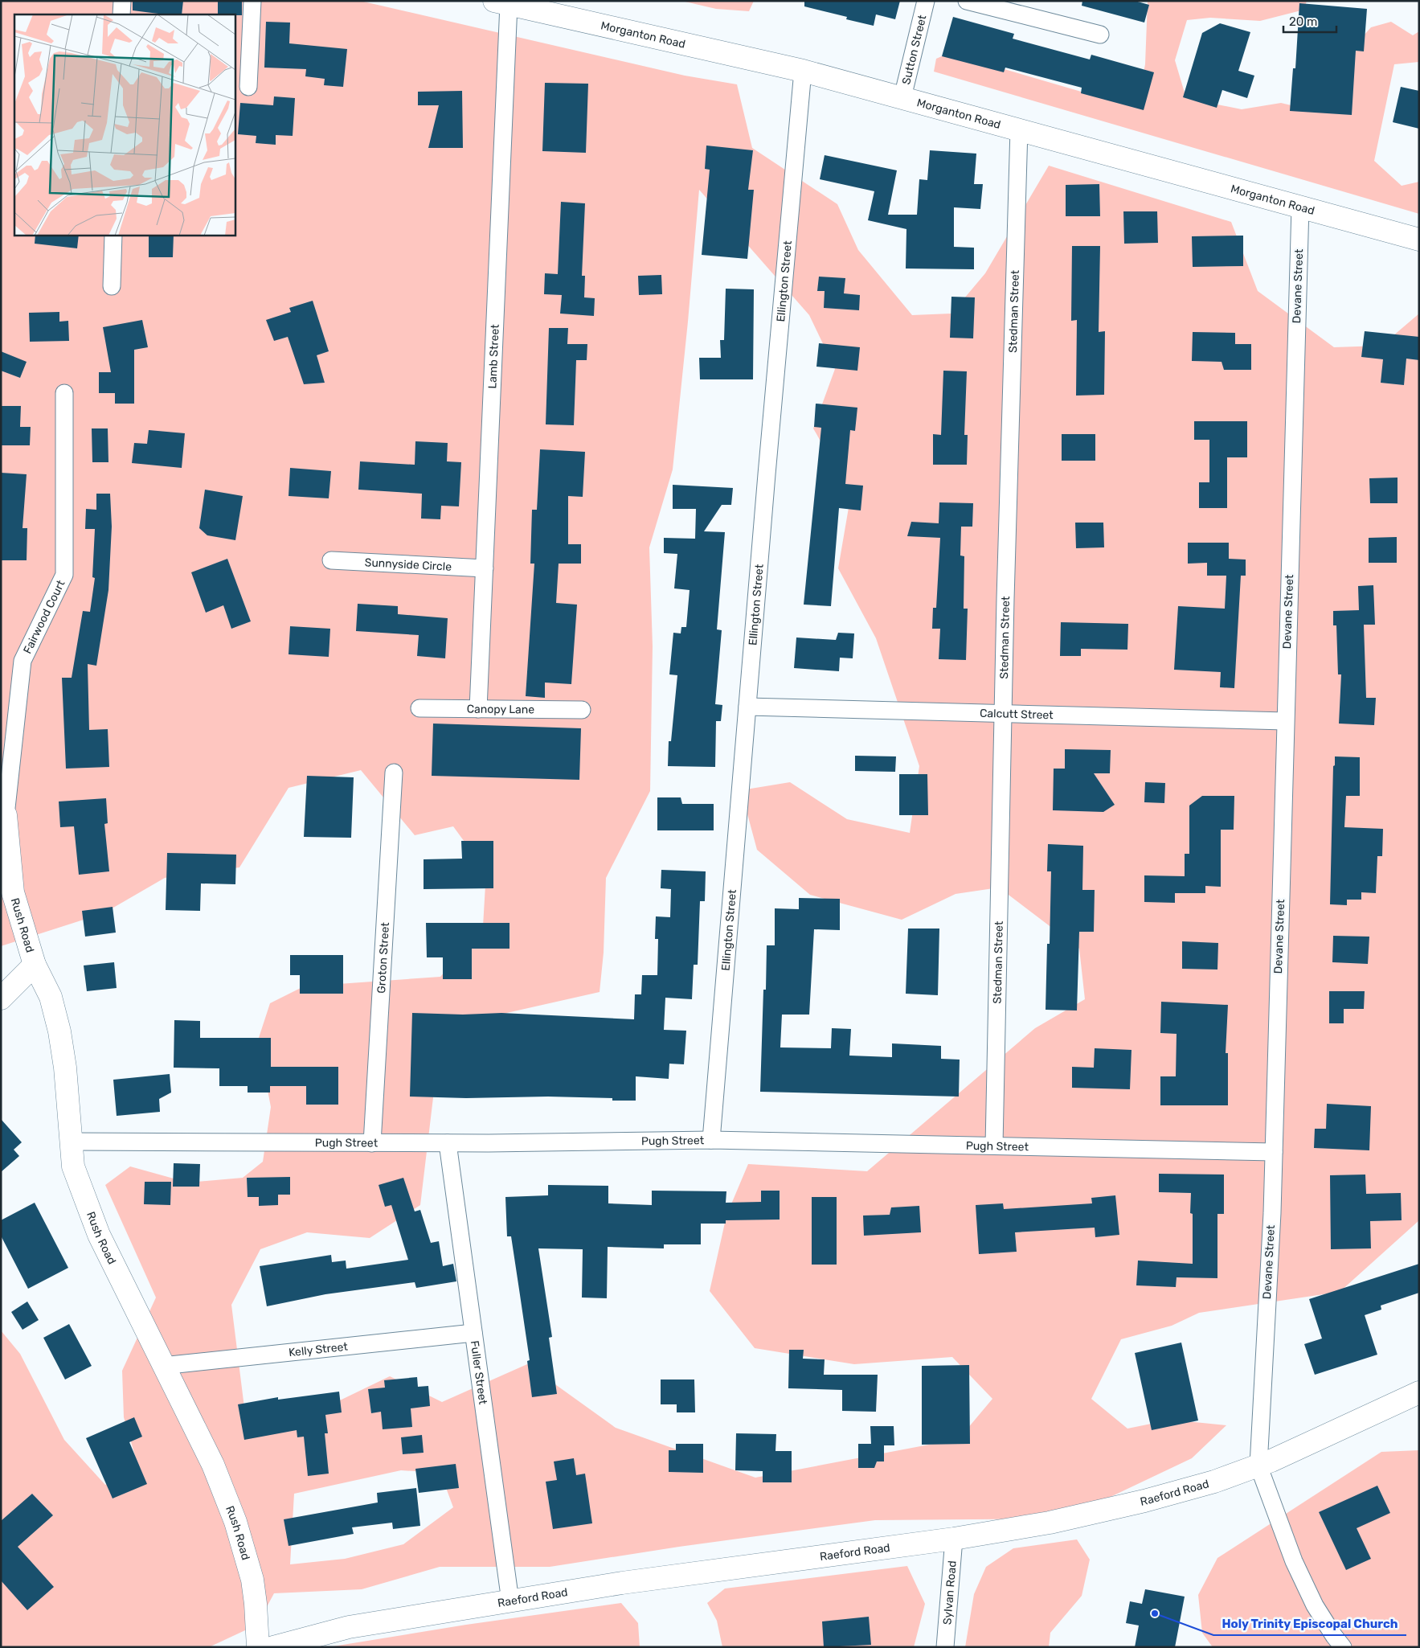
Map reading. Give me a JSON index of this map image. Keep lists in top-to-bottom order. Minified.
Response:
{"streets":{"main road":["Morganton Road","Rush Road","Raeford Road"],"street":["Sutton Street","Ellington Street","Devane Street","Stedman Street","Lamb Street","Sunnyside Circle","Fairwood Court","Canopy Lane","Calcutt Street","Groton Street","Pugh Street","Kelly Street","Fuller Street","Sylvan Road"]},"crossings":[["Morganton Road","Sutton Street"],["Morganton Road","Ellington Street"],["Morganton Road","Devane Street"],["Morganton Road","Stedman Street"],["Morganton Road","Lamb Street"],["Ellington Street","Calcutt Street"],["Ellington Street","Pugh Street"],["Devane Street","Calcutt Street"],["Devane Street","Pugh Street"],["Devane Street","Raeford Road"],["Stedman Street","Calcutt Street"],["Stedman Street","Pugh Street"],["Lamb Street","Sunnyside Circle"],["Lamb Street","Canopy Lane"],["Fairwood Court","Rush Road"],["Rush Road","Pugh Street"],["Rush Road","Kelly Street"],["Groton Street","Pugh Street"],["Pugh Street","Fuller Street"],["Kelly Street","Fuller Street"],["Fuller Street","Raeford Road"],["Raeford Road","Sylvan Road"]],"places":["Holy Trinity Episcopal Church"],"scale_bar":"20 m"}
